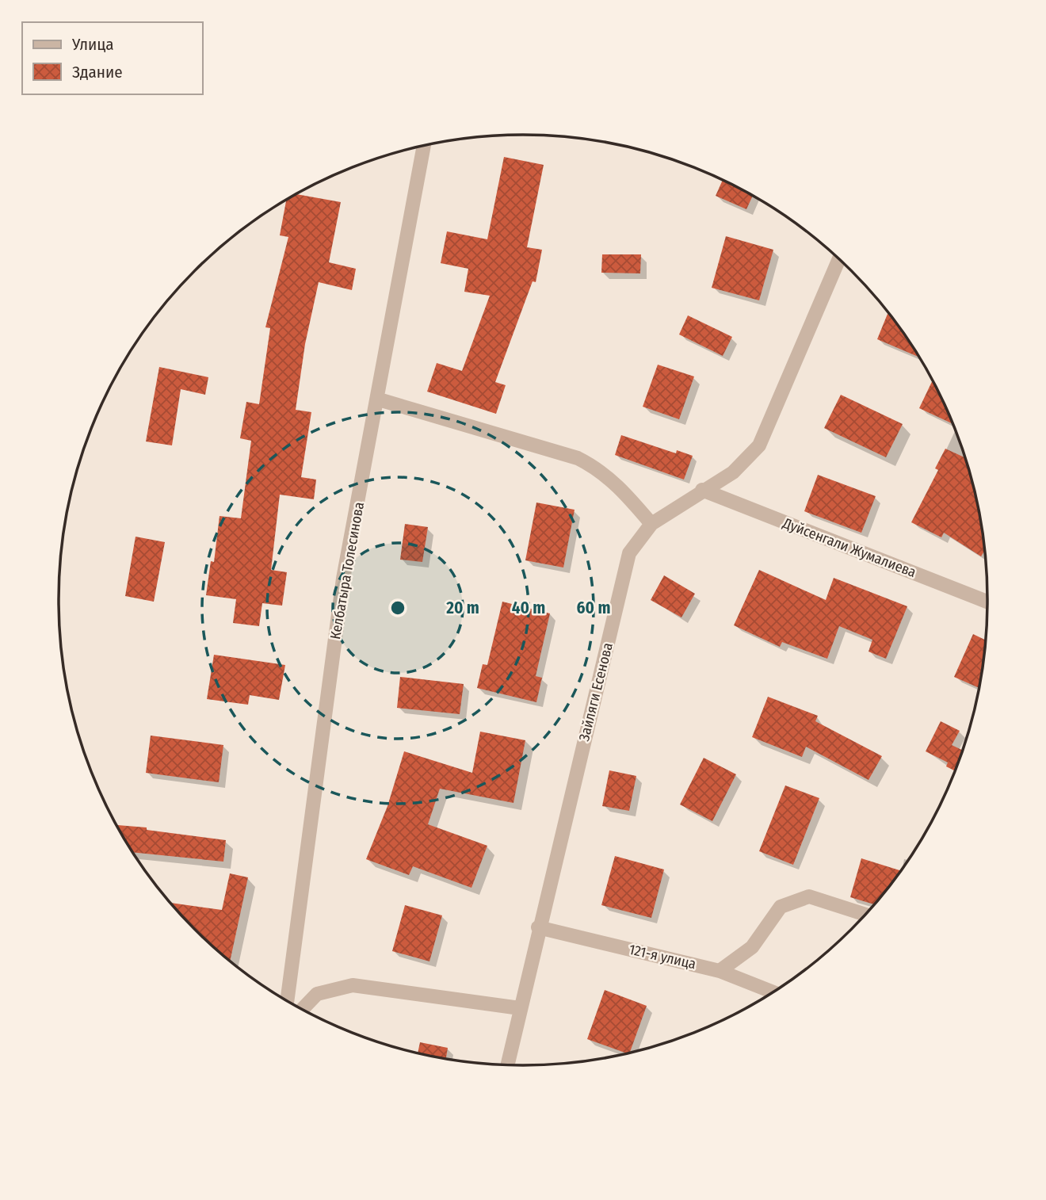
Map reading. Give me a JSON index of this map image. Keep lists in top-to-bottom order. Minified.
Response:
{"streets":{"street":["Дуйсенгали Жумалиева","Келбатыра Толесинова","Зайляги Есенова","121-я улица"]},"crossings":[["Дуйсенгали Жумалиева","Зайляги Есенова"],["Зайляги Есенова","121-я улица"]],"legend":["Улица","Здание"],"rings":["20 m","40 m","60 m"]}
